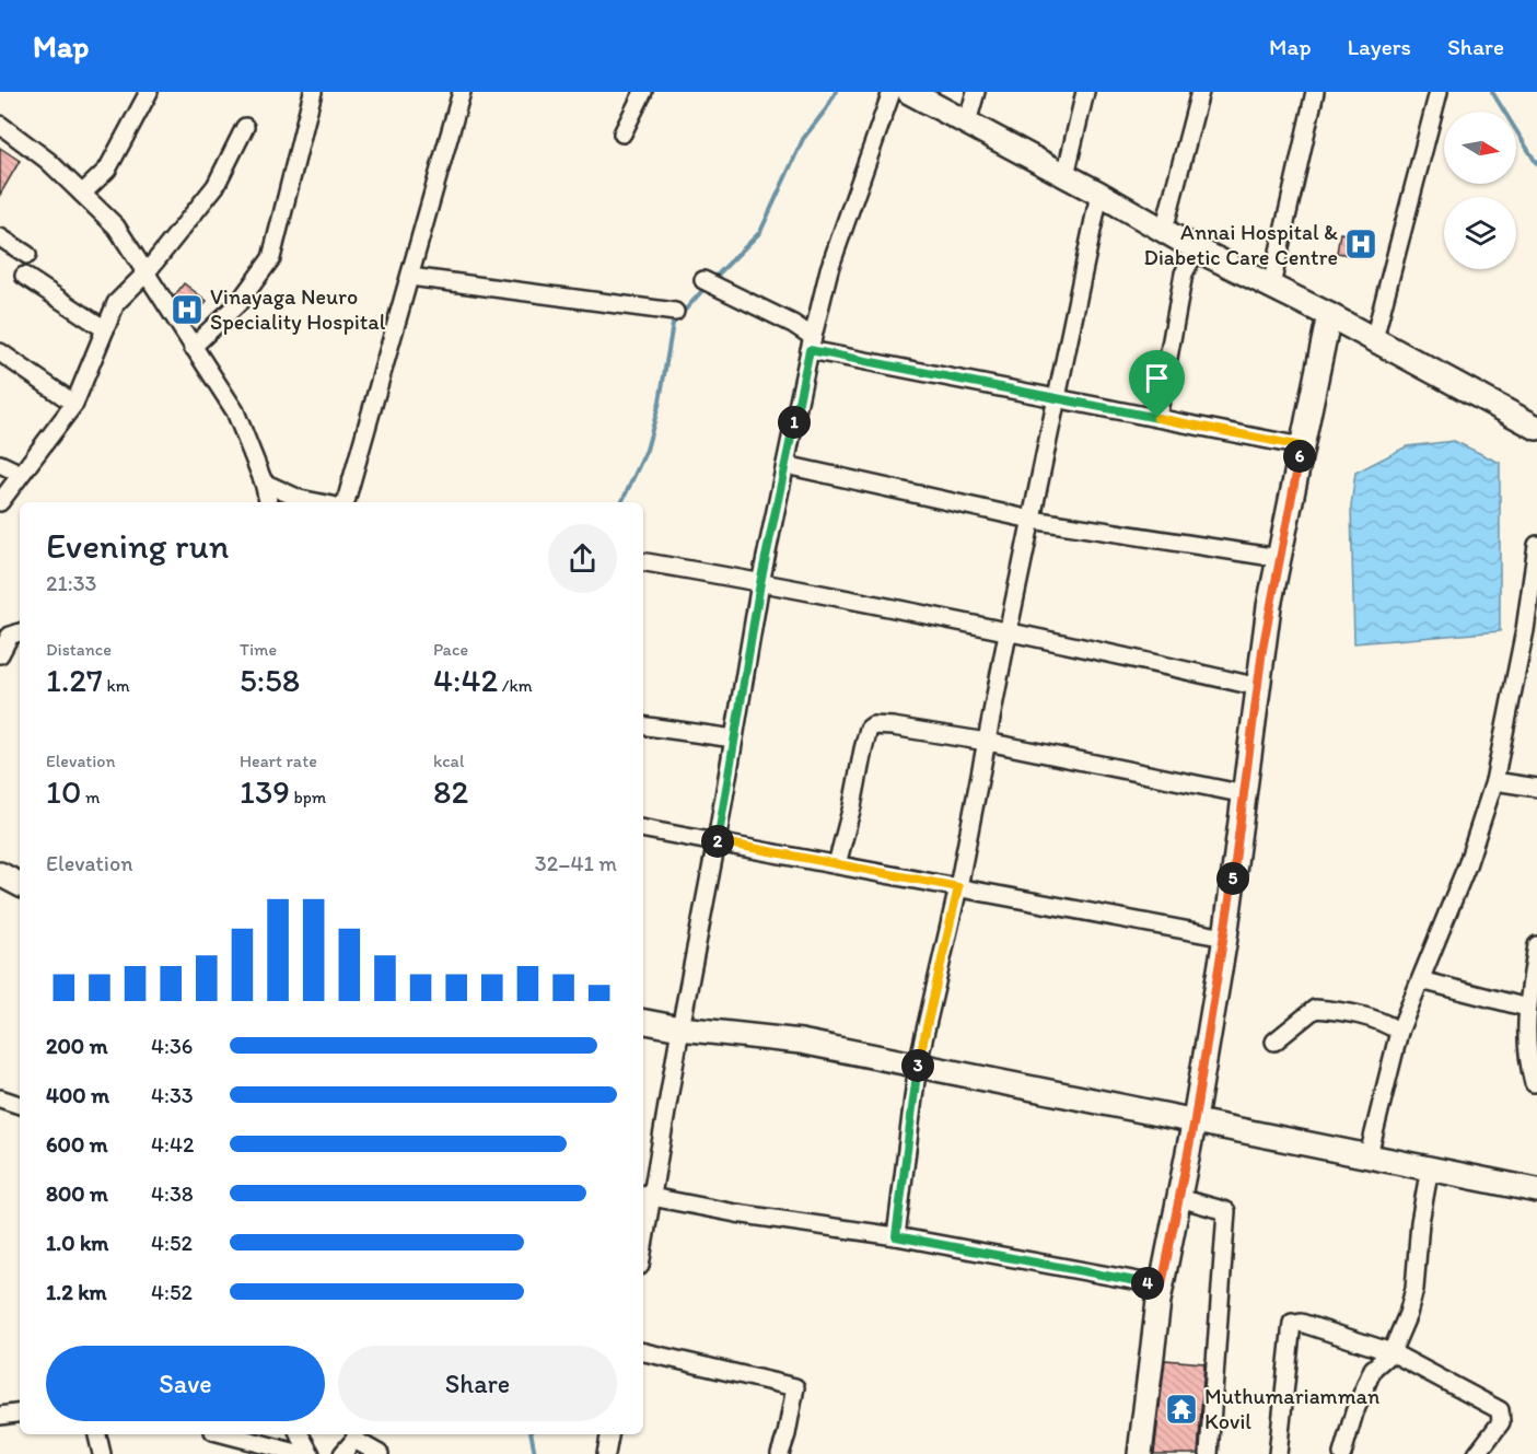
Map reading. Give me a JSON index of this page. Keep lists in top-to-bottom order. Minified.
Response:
{"places":{"hospital":["Annai Hospital & Diabetic Care Centre","Vinayaga Neuro Speciality Hospital"],"temple":["Muthumariamman Kovil"]},"north":"right","page":{"header":"Map","nav":["Map","Layers","Share"],"pins":["1","6","2","5","3","4"],"heading":["Evening run","21:33"],"stats":[["Distance","1.27 km"],["Time","5:58"],["Pace","4:42 /km"],["Elevation","10 m"],["Heart rate","139 bpm"],["kcal","82"]],"chart":["Elevation","32–41 m"],"list":[{"name":"200 m","note":"4:36"},{"name":"400 m","note":"4:33"},{"name":"600 m","note":"4:42"},{"name":"800 m","note":"4:38"},{"name":"1.0 km","note":"4:52"},{"name":"1.2 km","note":"4:52"}],"buttons":["Save","Share"]}}
